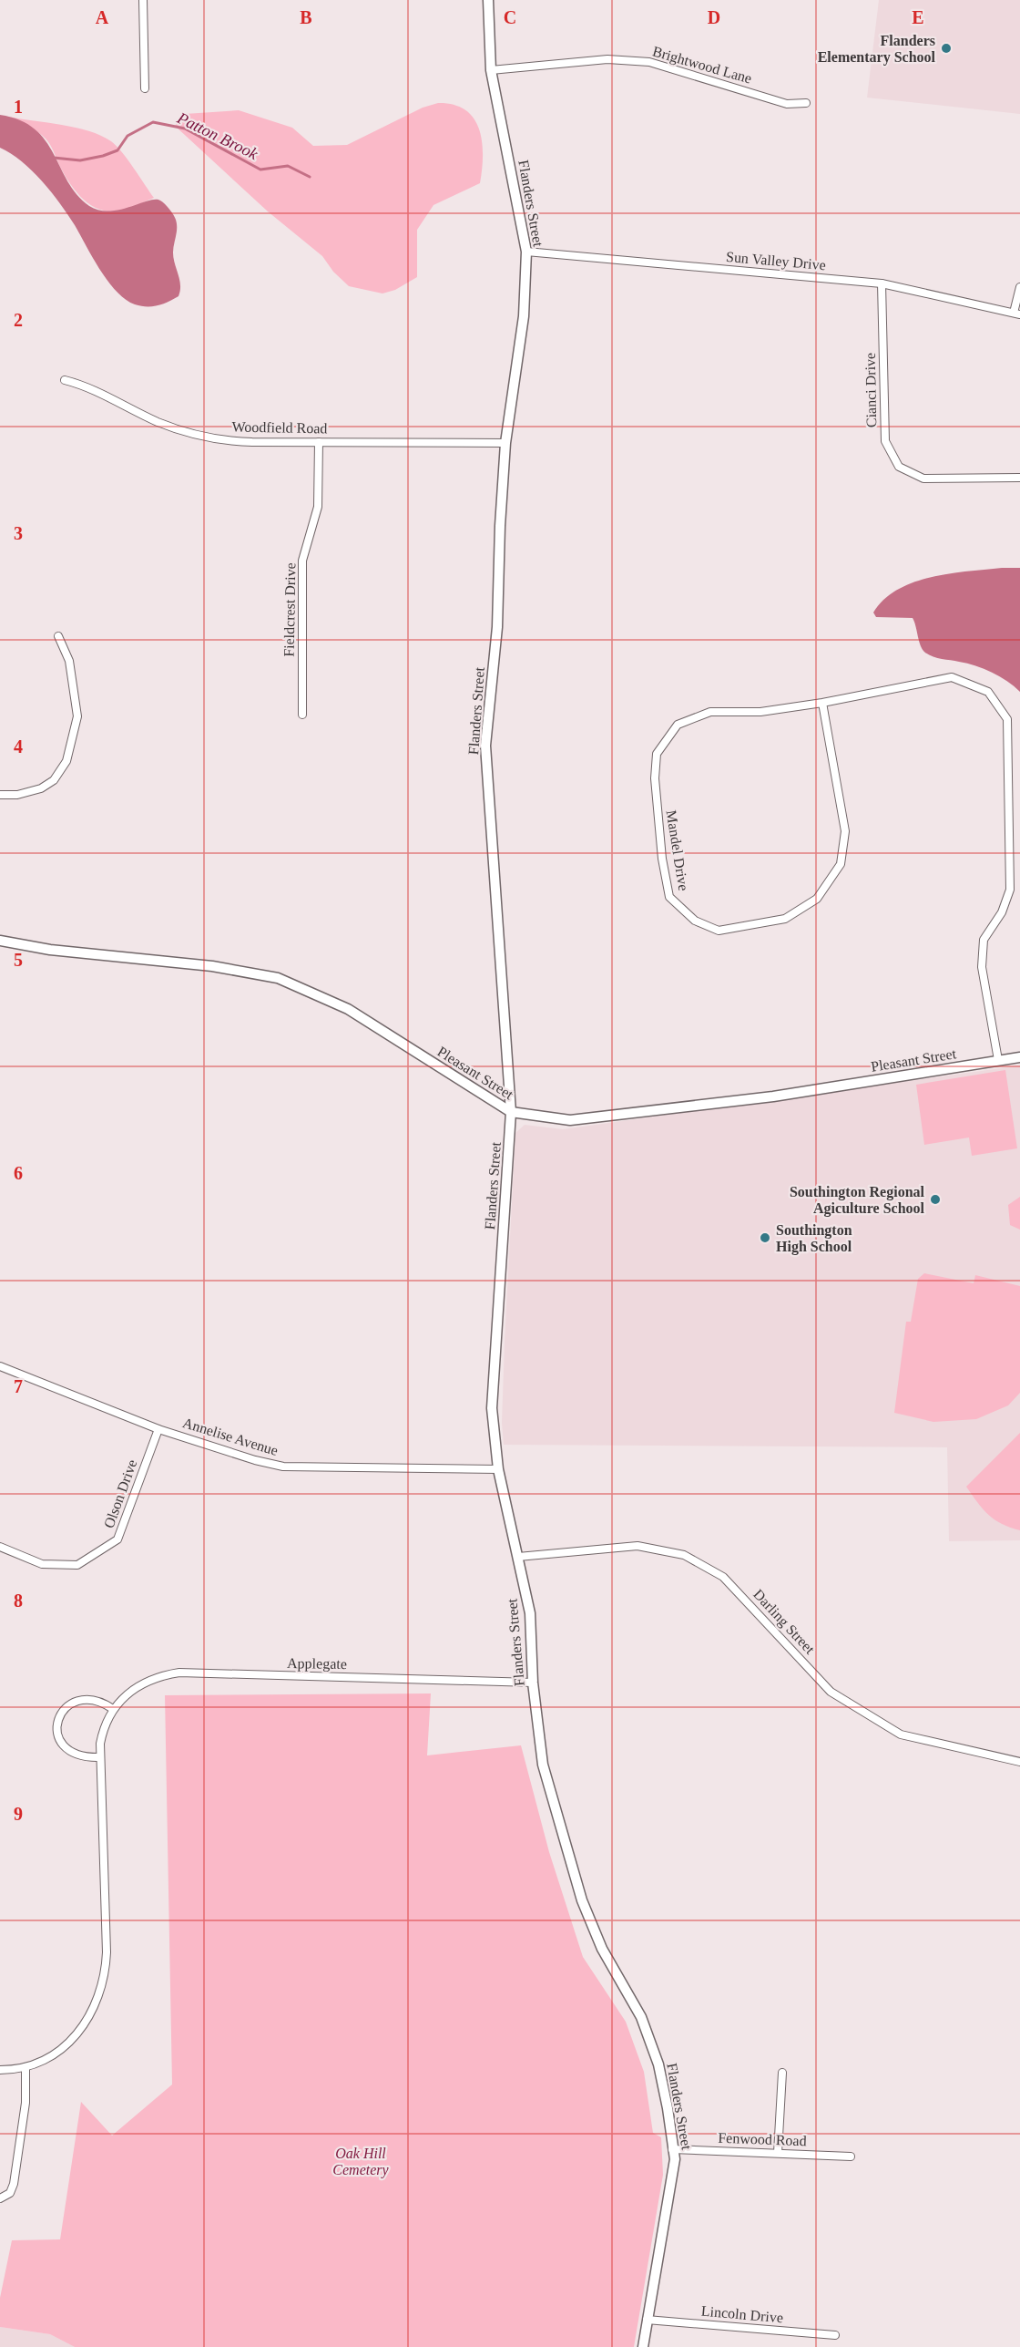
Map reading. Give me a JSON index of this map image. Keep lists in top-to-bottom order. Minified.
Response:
{"streets":{"street":["Brightwood Lane","Flanders Street","Sun Valley Drive","Cianci Drive","Woodfield Road","Fieldcrest Drive","Mandel Drive","Pleasant Street","Annelise Avenue","Olson Drive","Darling Street","Applegate","Fenwood Road","Lincoln Drive"]},"crossings":[["Brightwood Lane","Flanders Street"],["Flanders Street","Sun Valley Drive"],["Flanders Street","Woodfield Road"],["Flanders Street","Pleasant Street"],["Flanders Street","Annelise Avenue"],["Flanders Street","Darling Street"],["Flanders Street","Applegate"],["Flanders Street","Fenwood Road"],["Flanders Street","Lincoln Drive"],["Sun Valley Drive","Cianci Drive"],["Woodfield Road","Fieldcrest Drive"],["Mandel Drive","Pleasant Street"],["Annelise Avenue","Olson Drive"]],"water":["Patton Brook"],"parks":["Oak Hill Cemetery"],"places":["Flanders Elementary School","Southington Regional Agiculture School","Southington High School"],"grid":{"columns":["A","B","C","D","E"],"rows":["1","2","3","4","5","6","7","8","9"]}}
